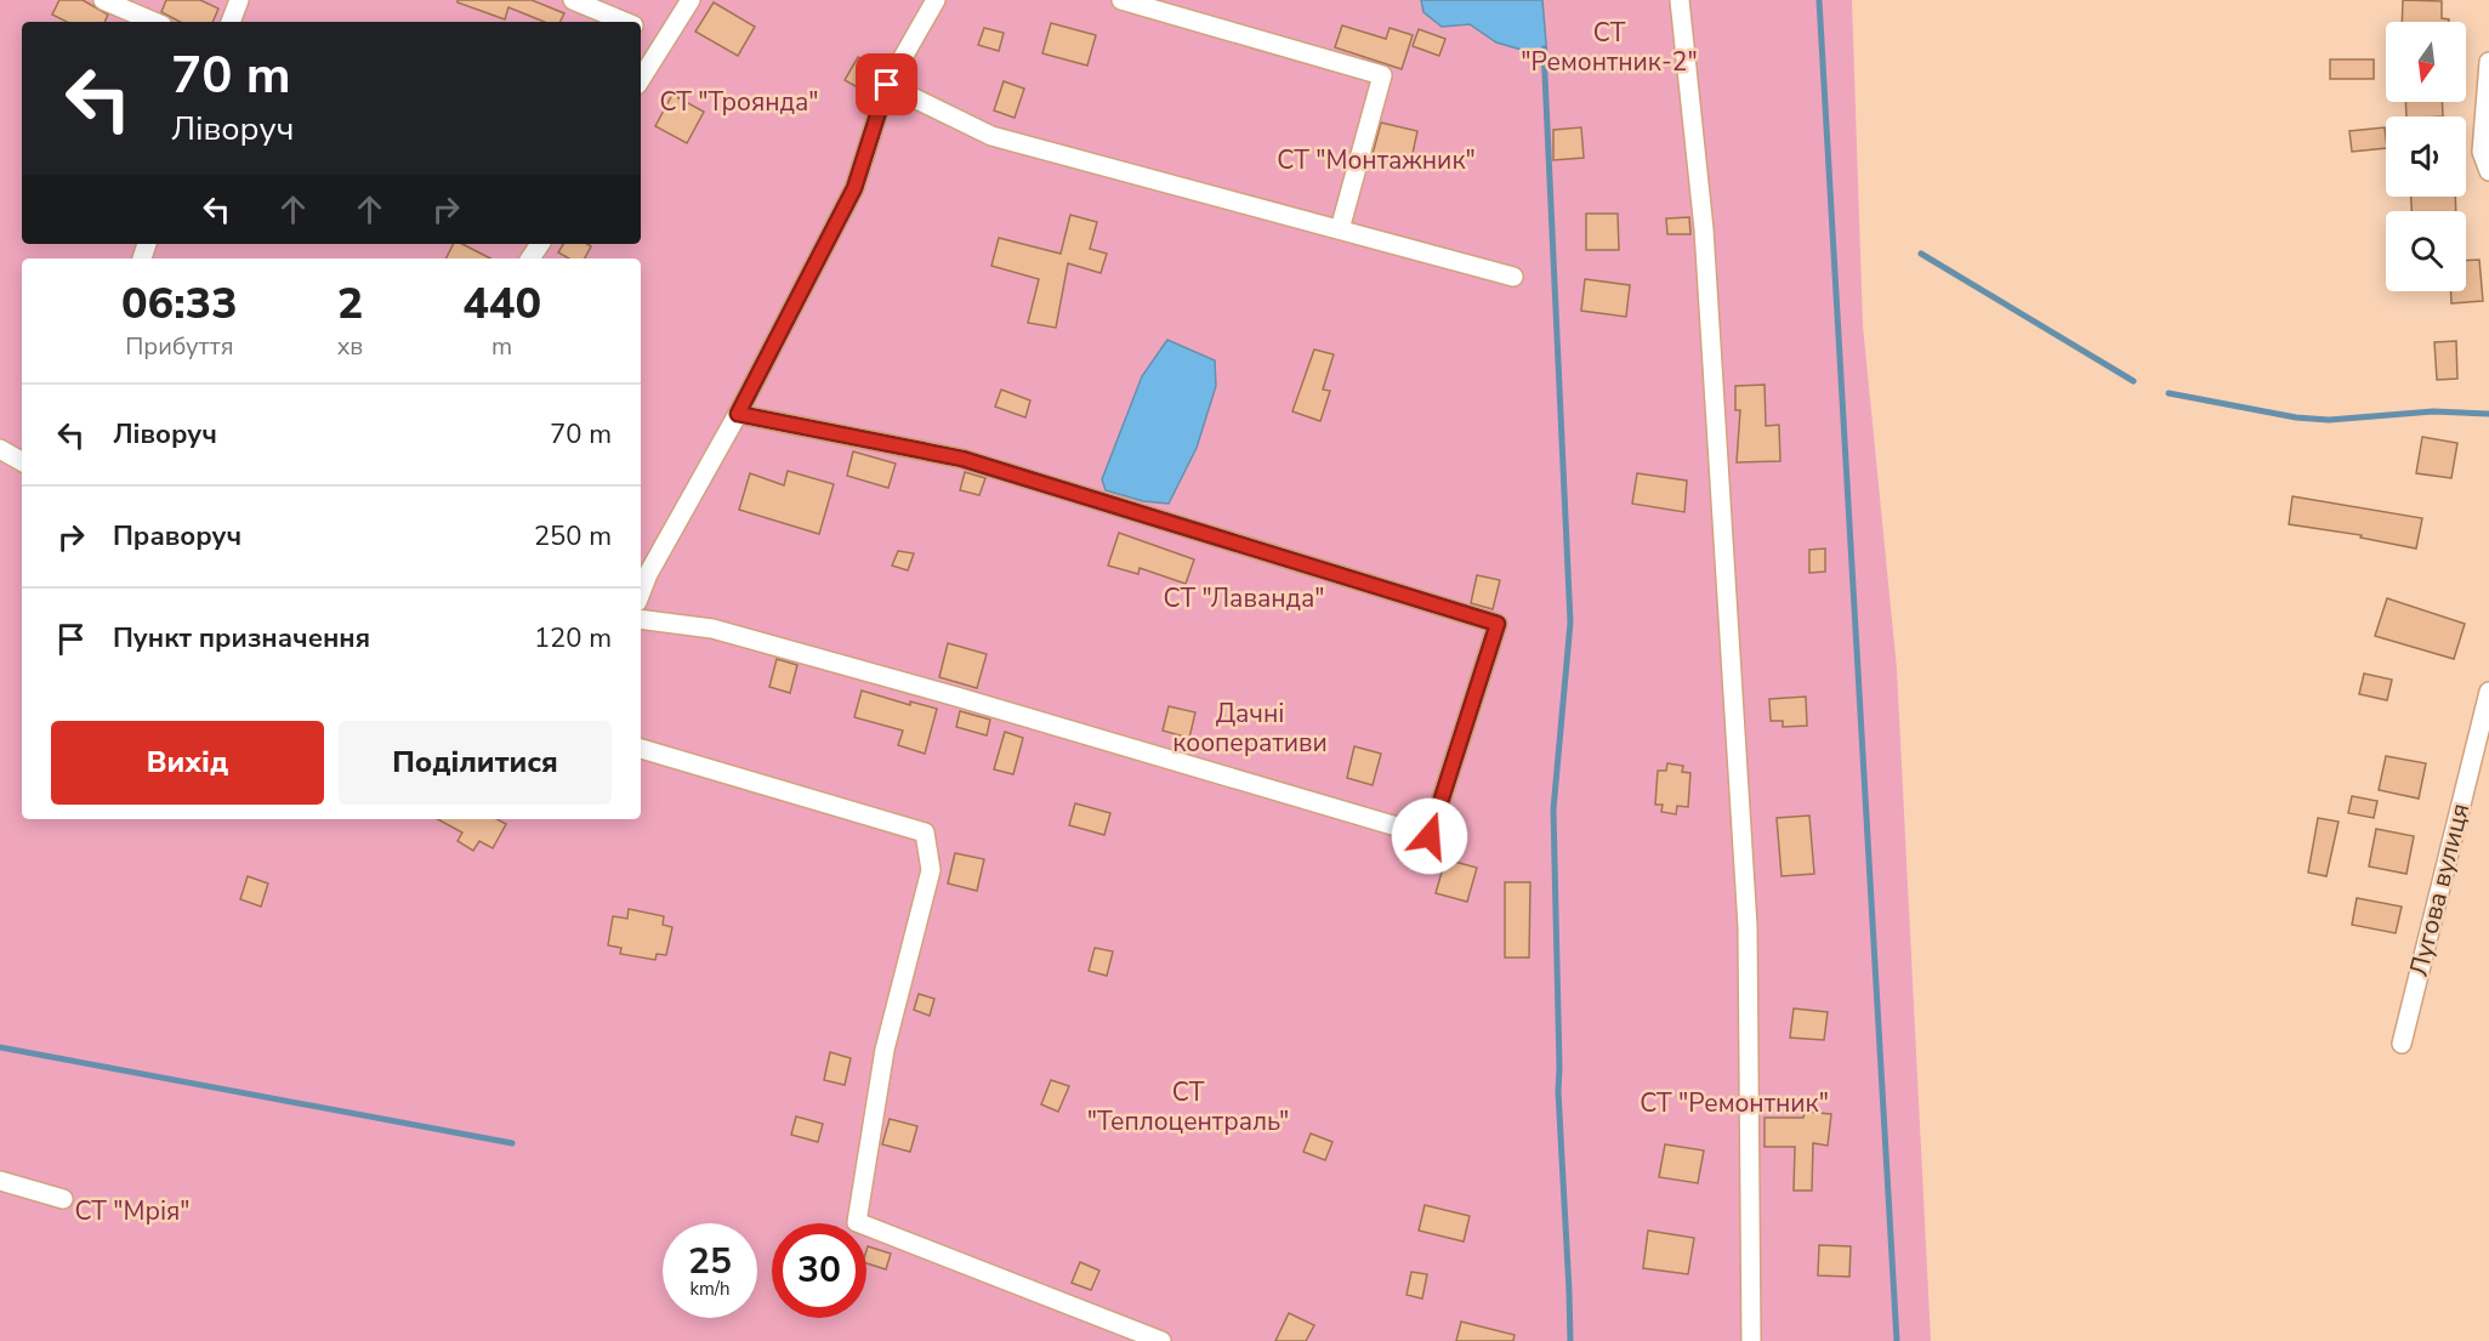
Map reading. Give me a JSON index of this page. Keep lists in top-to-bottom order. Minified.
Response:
{"streets":{"street":["Лугова вулиця"]},"parks":["СТ \"Ремонтник-2\"","СТ \"Троянда\"","СТ \"Монтажник\"","СТ \"Лаванда\"","Дачні кооперативи","СТ \"Теплоцентраль\"","СТ \"Ремонтник\"","СТ \"Мрія\""],"north":"bottom","page":{"turn":["70 m","Ліворуч"],"eta":["06:33","Прибуття","2","хв","440","m"],"list":[{"name":"Ліворуч","value":"70 m"},{"name":"Праворуч","value":"250 m"},{"name":"Пункт призначення","value":"120 m"}],"buttons":["Вихід","Поділитися"],"speed":"25 km/h","limit":"30"}}
